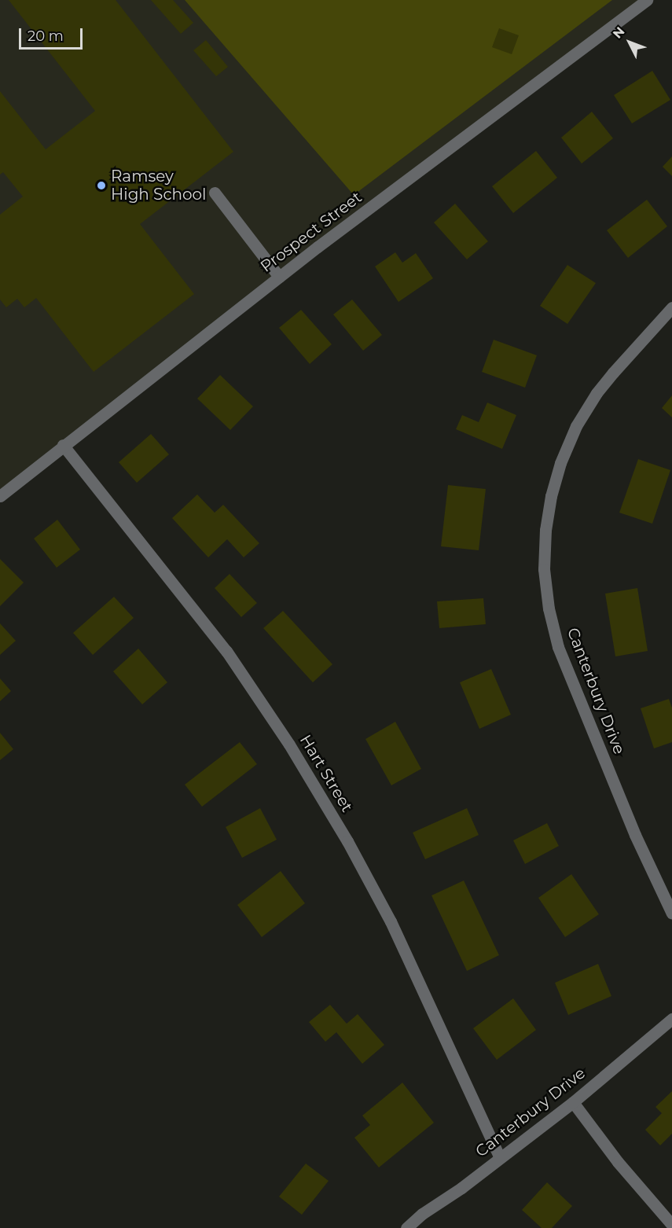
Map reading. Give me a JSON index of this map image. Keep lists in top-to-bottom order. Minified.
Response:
{"streets":{"street":["Prospect Street","Canterbury Drive","Hart Street"]},"crossings":[["Prospect Street","Hart Street"],["Canterbury Drive","Hart Street"]],"places":["Ramsey High School"],"scale_bar":"20 m","north":"top left"}
